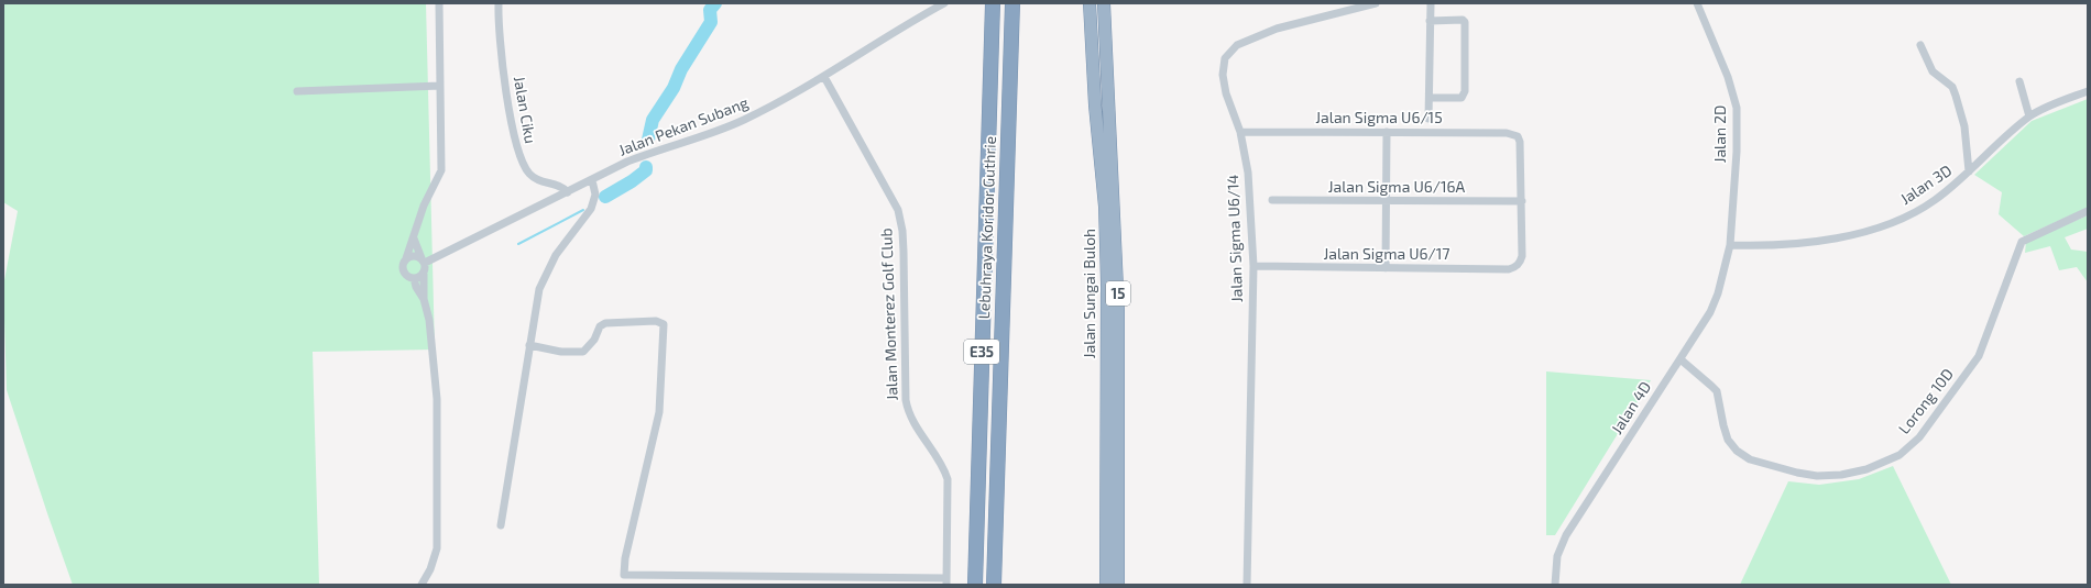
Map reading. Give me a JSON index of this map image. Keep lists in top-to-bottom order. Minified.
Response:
{"streets":{"highway":["Lebuhraya Koridor Guthrie","Jalan Sungai Buloh","15","E35"],"street":["Jalan Ciku","Jalan Sigma U6/15","Jalan Pekan Subang","Jalan 2D","Jalan 3D","Jalan Sigma U6/16A","Jalan Sigma U6/14","Jalan Sigma U6/17","Jalan Monterez Golf Club","Lorong 10D","Jalan 4D"]},"crossings":[["Jalan Ciku","Jalan Pekan Subang"],["Jalan Sigma U6/15","Jalan Sigma U6/16A"],["Jalan Sigma U6/15","Jalan Sigma U6/14"],["Jalan Sigma U6/15","Jalan Sigma U6/17"],["Jalan Pekan Subang","Jalan Monterez Golf Club"],["Jalan 2D","Jalan 3D"],["Jalan 2D","Jalan 4D"],["Jalan 3D","Jalan 4D"],["Jalan Sigma U6/16A","Jalan Sigma U6/17"],["Jalan Sigma U6/14","Jalan Sigma U6/17"],["Lorong 10D","Jalan 4D"]]}
